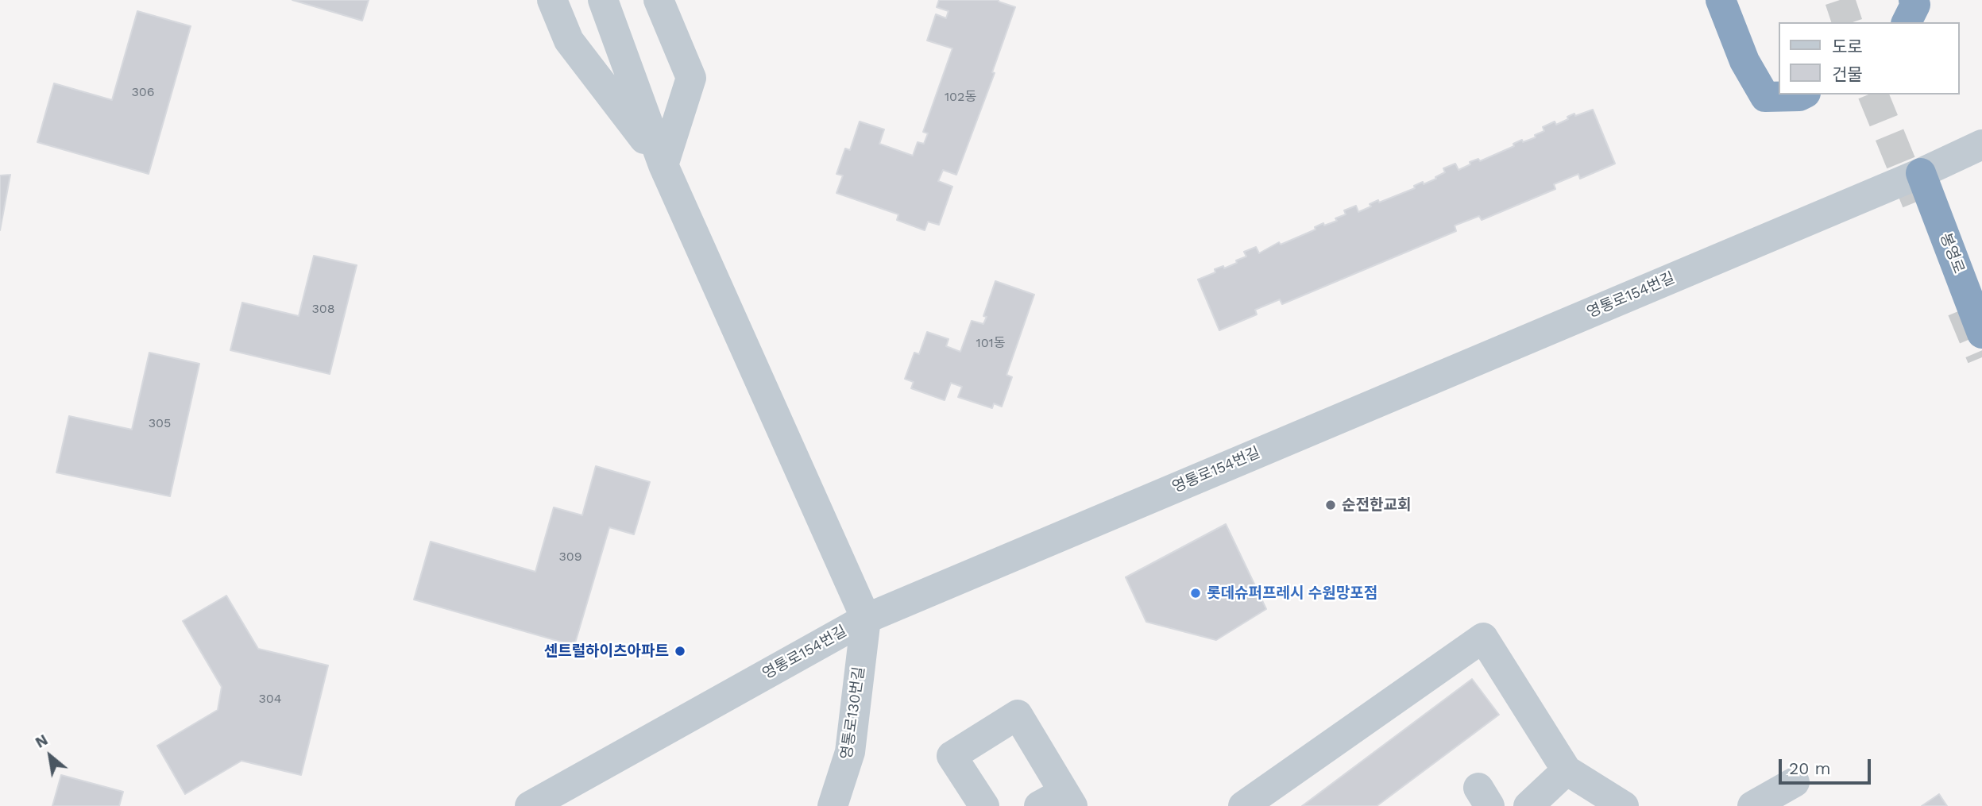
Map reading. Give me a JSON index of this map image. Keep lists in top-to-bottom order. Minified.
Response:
{"streets":{"highway":["봉영로"],"street":["영통로154번길","영통로130번길"]},"crossings":[["봉영로","영통로154번길"],["영통로154번길","영통로130번길"]],"places":["순전한교회","롯데슈퍼프레시 수원망포점","센트럴하이츠아파트"],"house_numbers":["306","102동","308","101동","305","309","304"],"legend":["도로","건물"],"scale_bar":"20 m","north":"top left"}
